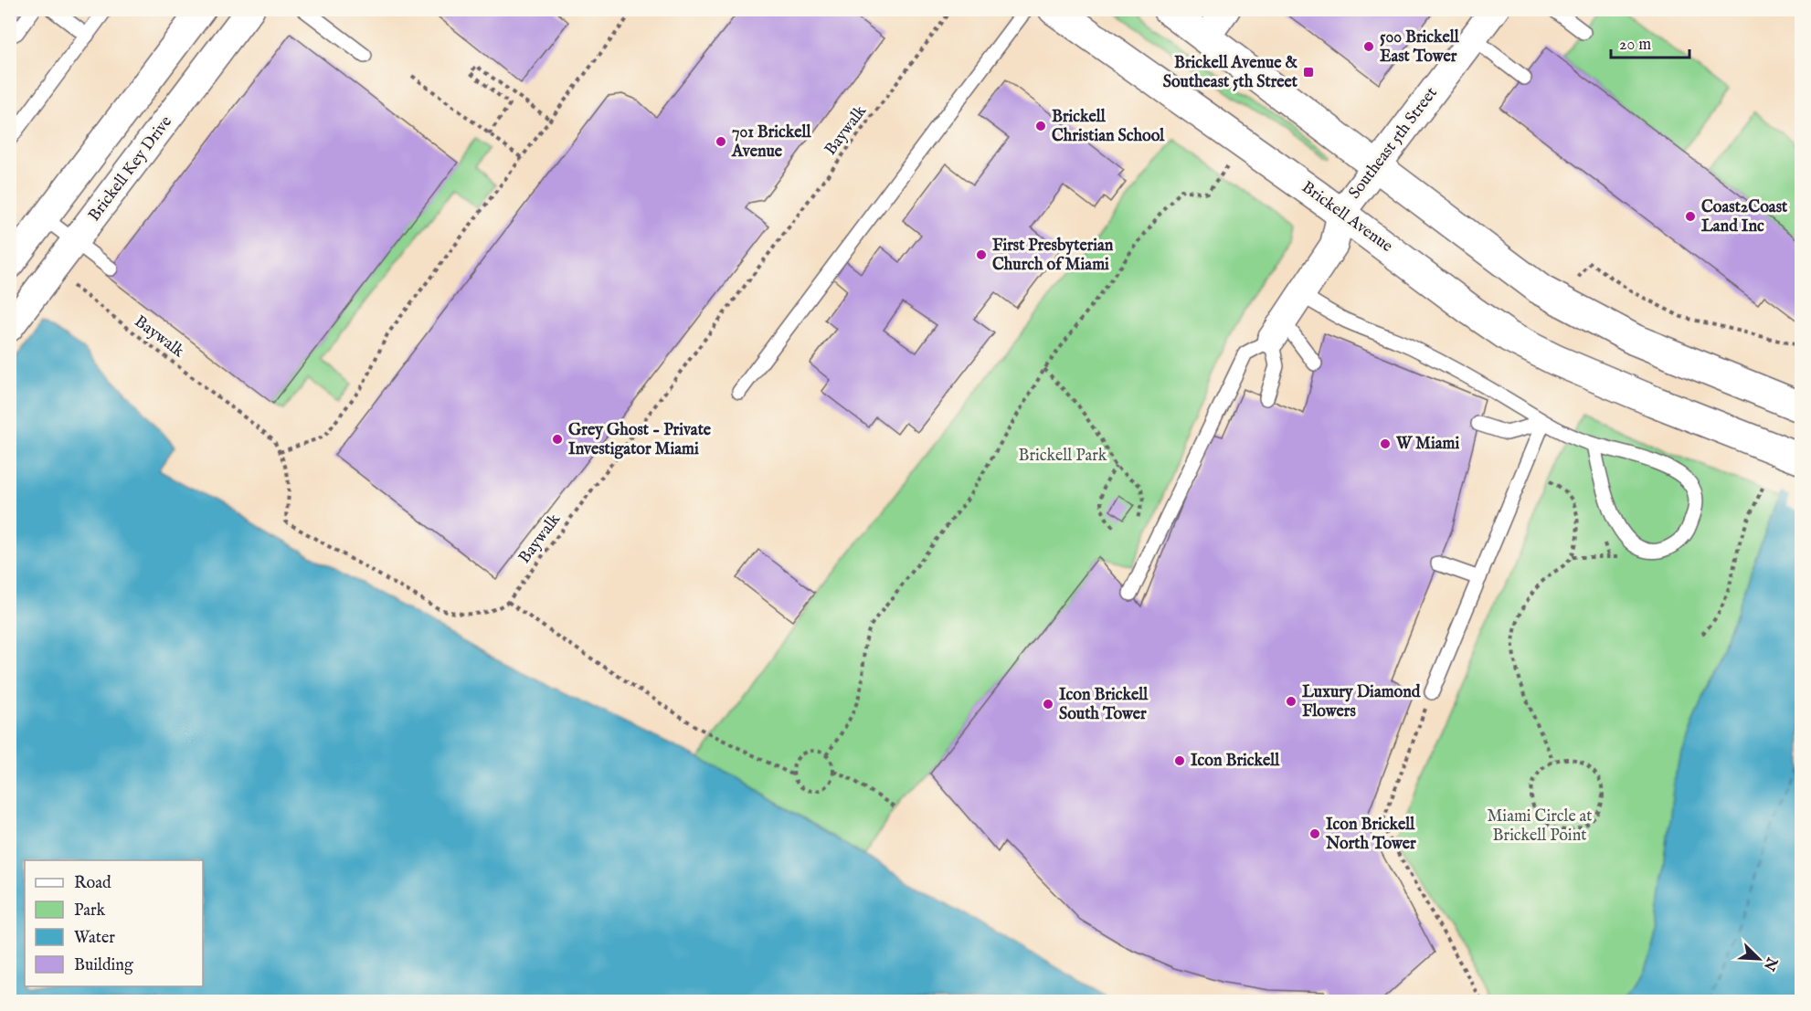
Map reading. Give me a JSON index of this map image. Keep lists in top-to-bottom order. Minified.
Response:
{"streets":{"main road":["Brickell Avenue"],"street":["Southeast 5th Street","Brickell Key Drive"],"path":["Baywalk"]},"crossings":[["Southeast 5th Street","Brickell Avenue"]],"parks":["Brickell Park","Miami Circle at Brickell Point"],"places":{"other":["500 Brickell East Tower","Brickell Christian School","701 Brickell Avenue","Coast2Coast Land Inc","First Presbyterian Church of Miami","Grey Ghost - Private Investigator Miami","W Miami","Luxury Diamond Flowers","Icon Brickell South Tower","Icon Brickell","Icon Brickell North Tower"],"transit":["Brickell Avenue & Southeast 5th Street"]},"legend":["Road","Park","Water","Building"],"scale_bar":"20 m","north":"bottom right"}
